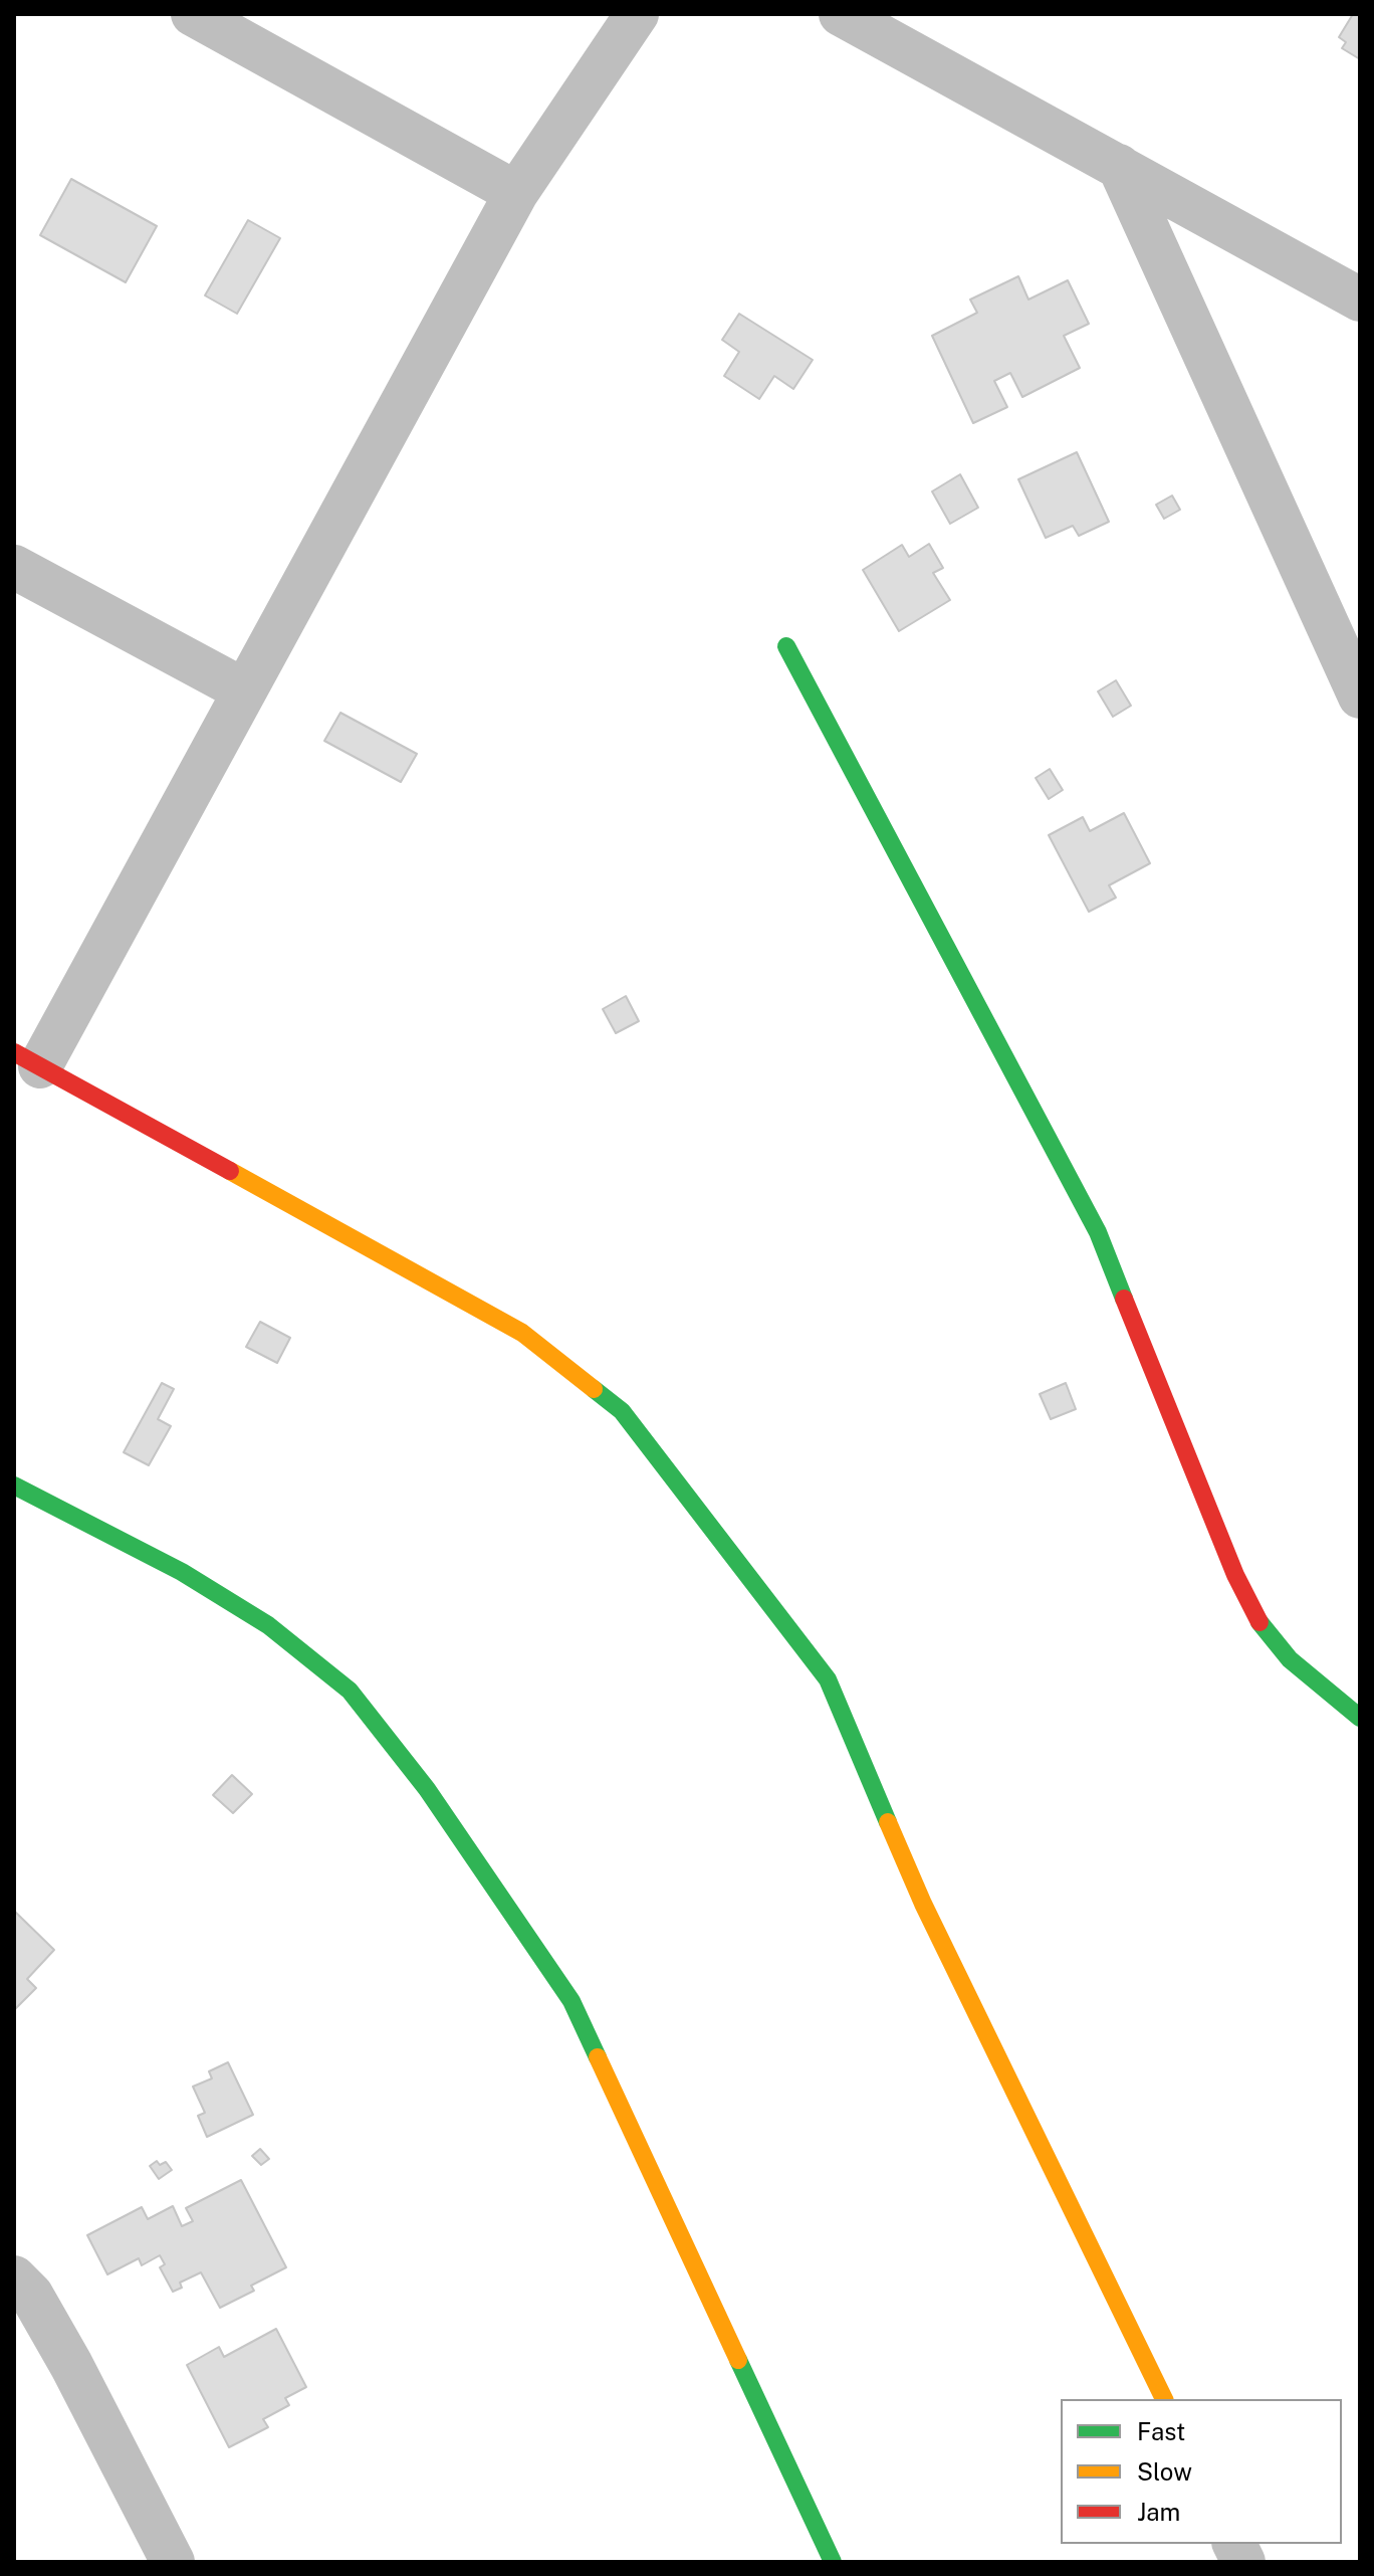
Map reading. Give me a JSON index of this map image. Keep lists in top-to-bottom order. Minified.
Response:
{"legend":["Fast","Slow","Jam"]}
